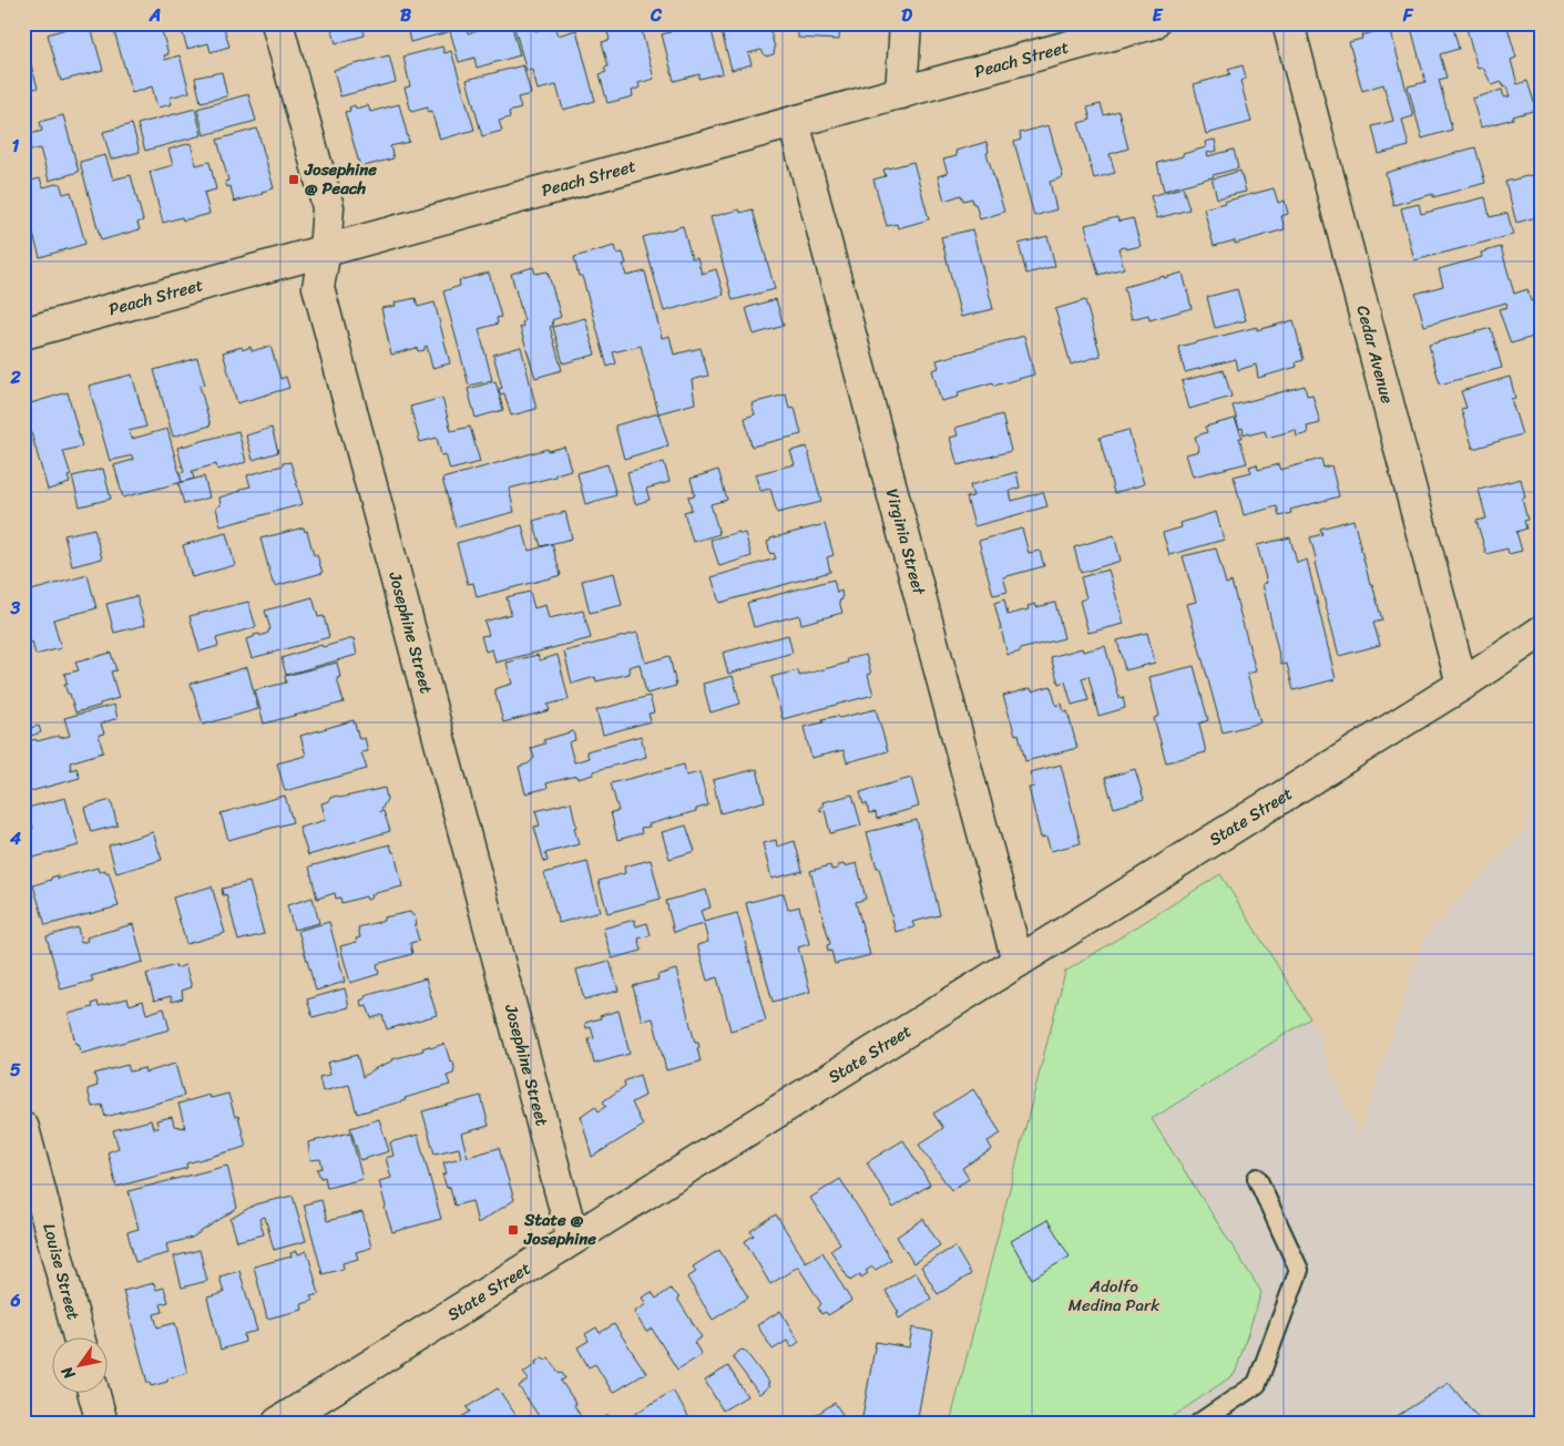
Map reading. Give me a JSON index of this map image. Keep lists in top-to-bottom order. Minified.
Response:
{"streets":{"street":["Peach Street","Cedar Avenue","Virginia Street","Josephine Street","State Street","Louise Street"]},"crossings":[["Peach Street","Virginia Street"],["Peach Street","Josephine Street"],["Cedar Avenue","State Street"],["Virginia Street","State Street"],["Josephine Street","State Street"]],"parks":["Adolfo Medina Park"],"places":{"transit":["Josephine @ Peach","State @ Josephine"]},"north":"bottom left","grid":{"columns":["A","B","C","D","E","F"],"rows":["1","2","3","4","5","6"]}}
